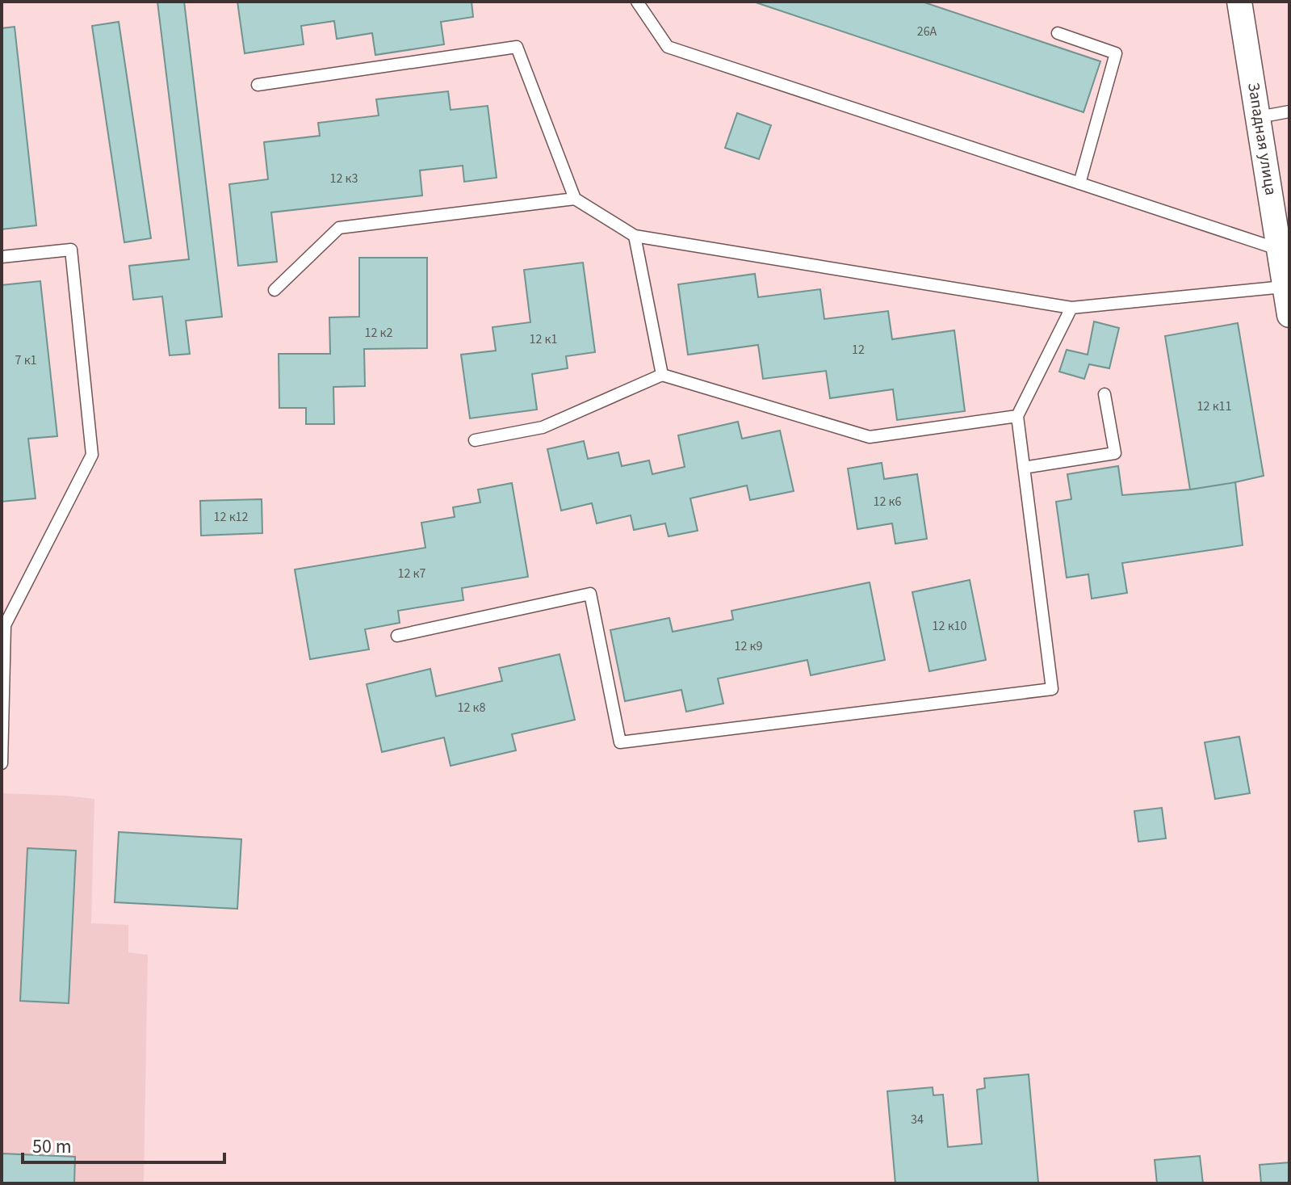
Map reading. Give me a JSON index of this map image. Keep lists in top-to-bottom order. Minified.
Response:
{"streets":{"street":["Западная улица"]},"house_numbers":["26А","12 к3","12 к2","12 к1","12","7 к1","12 к11","12 к6","12 к12","12 к7","12 к10","12 к9","12 к8","34"],"scale_bar":"50 m"}
